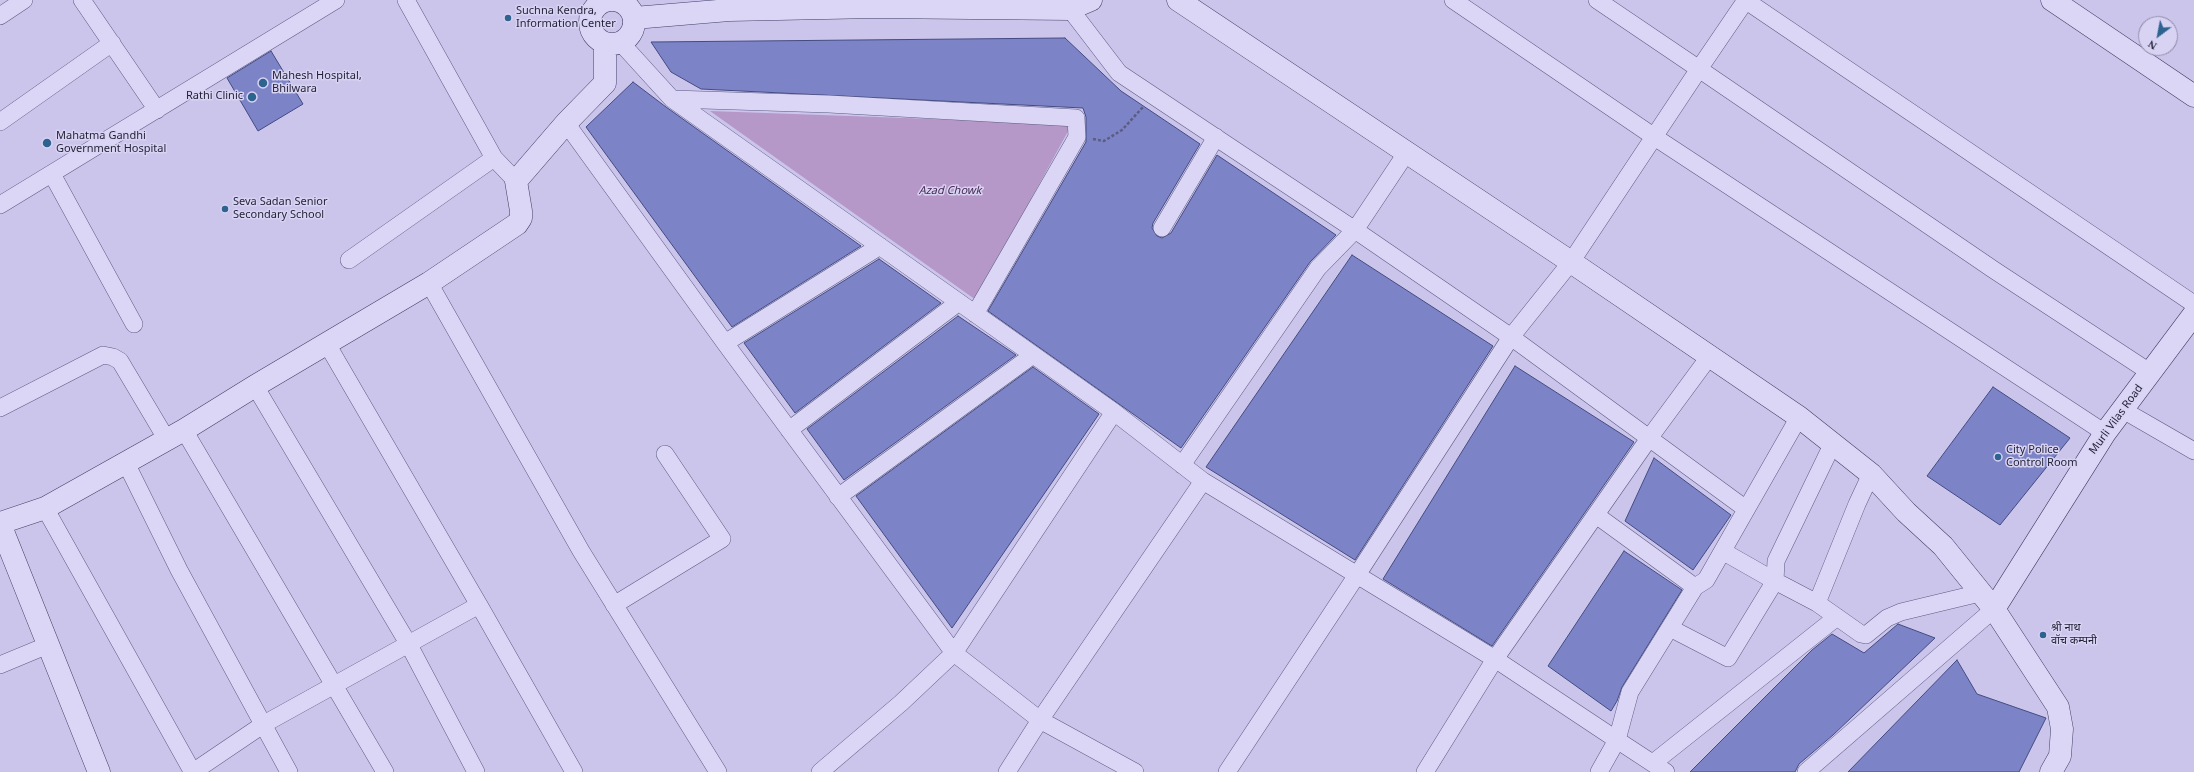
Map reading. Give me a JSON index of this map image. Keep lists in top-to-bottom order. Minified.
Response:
{"streets":{"street":["Murli Vilas Road"]},"parks":["Azad Chowk"],"places":["Suchna Kendra, Information Center","Mahesh Hospital, Bhilwara","Rathi Clinic","Mahatma Gandhi Government Hospital","Seva Sadan Senior Secondary School","City Police Control Room","श्री नाथ वॉच कम्पनी"],"north":"bottom left"}
